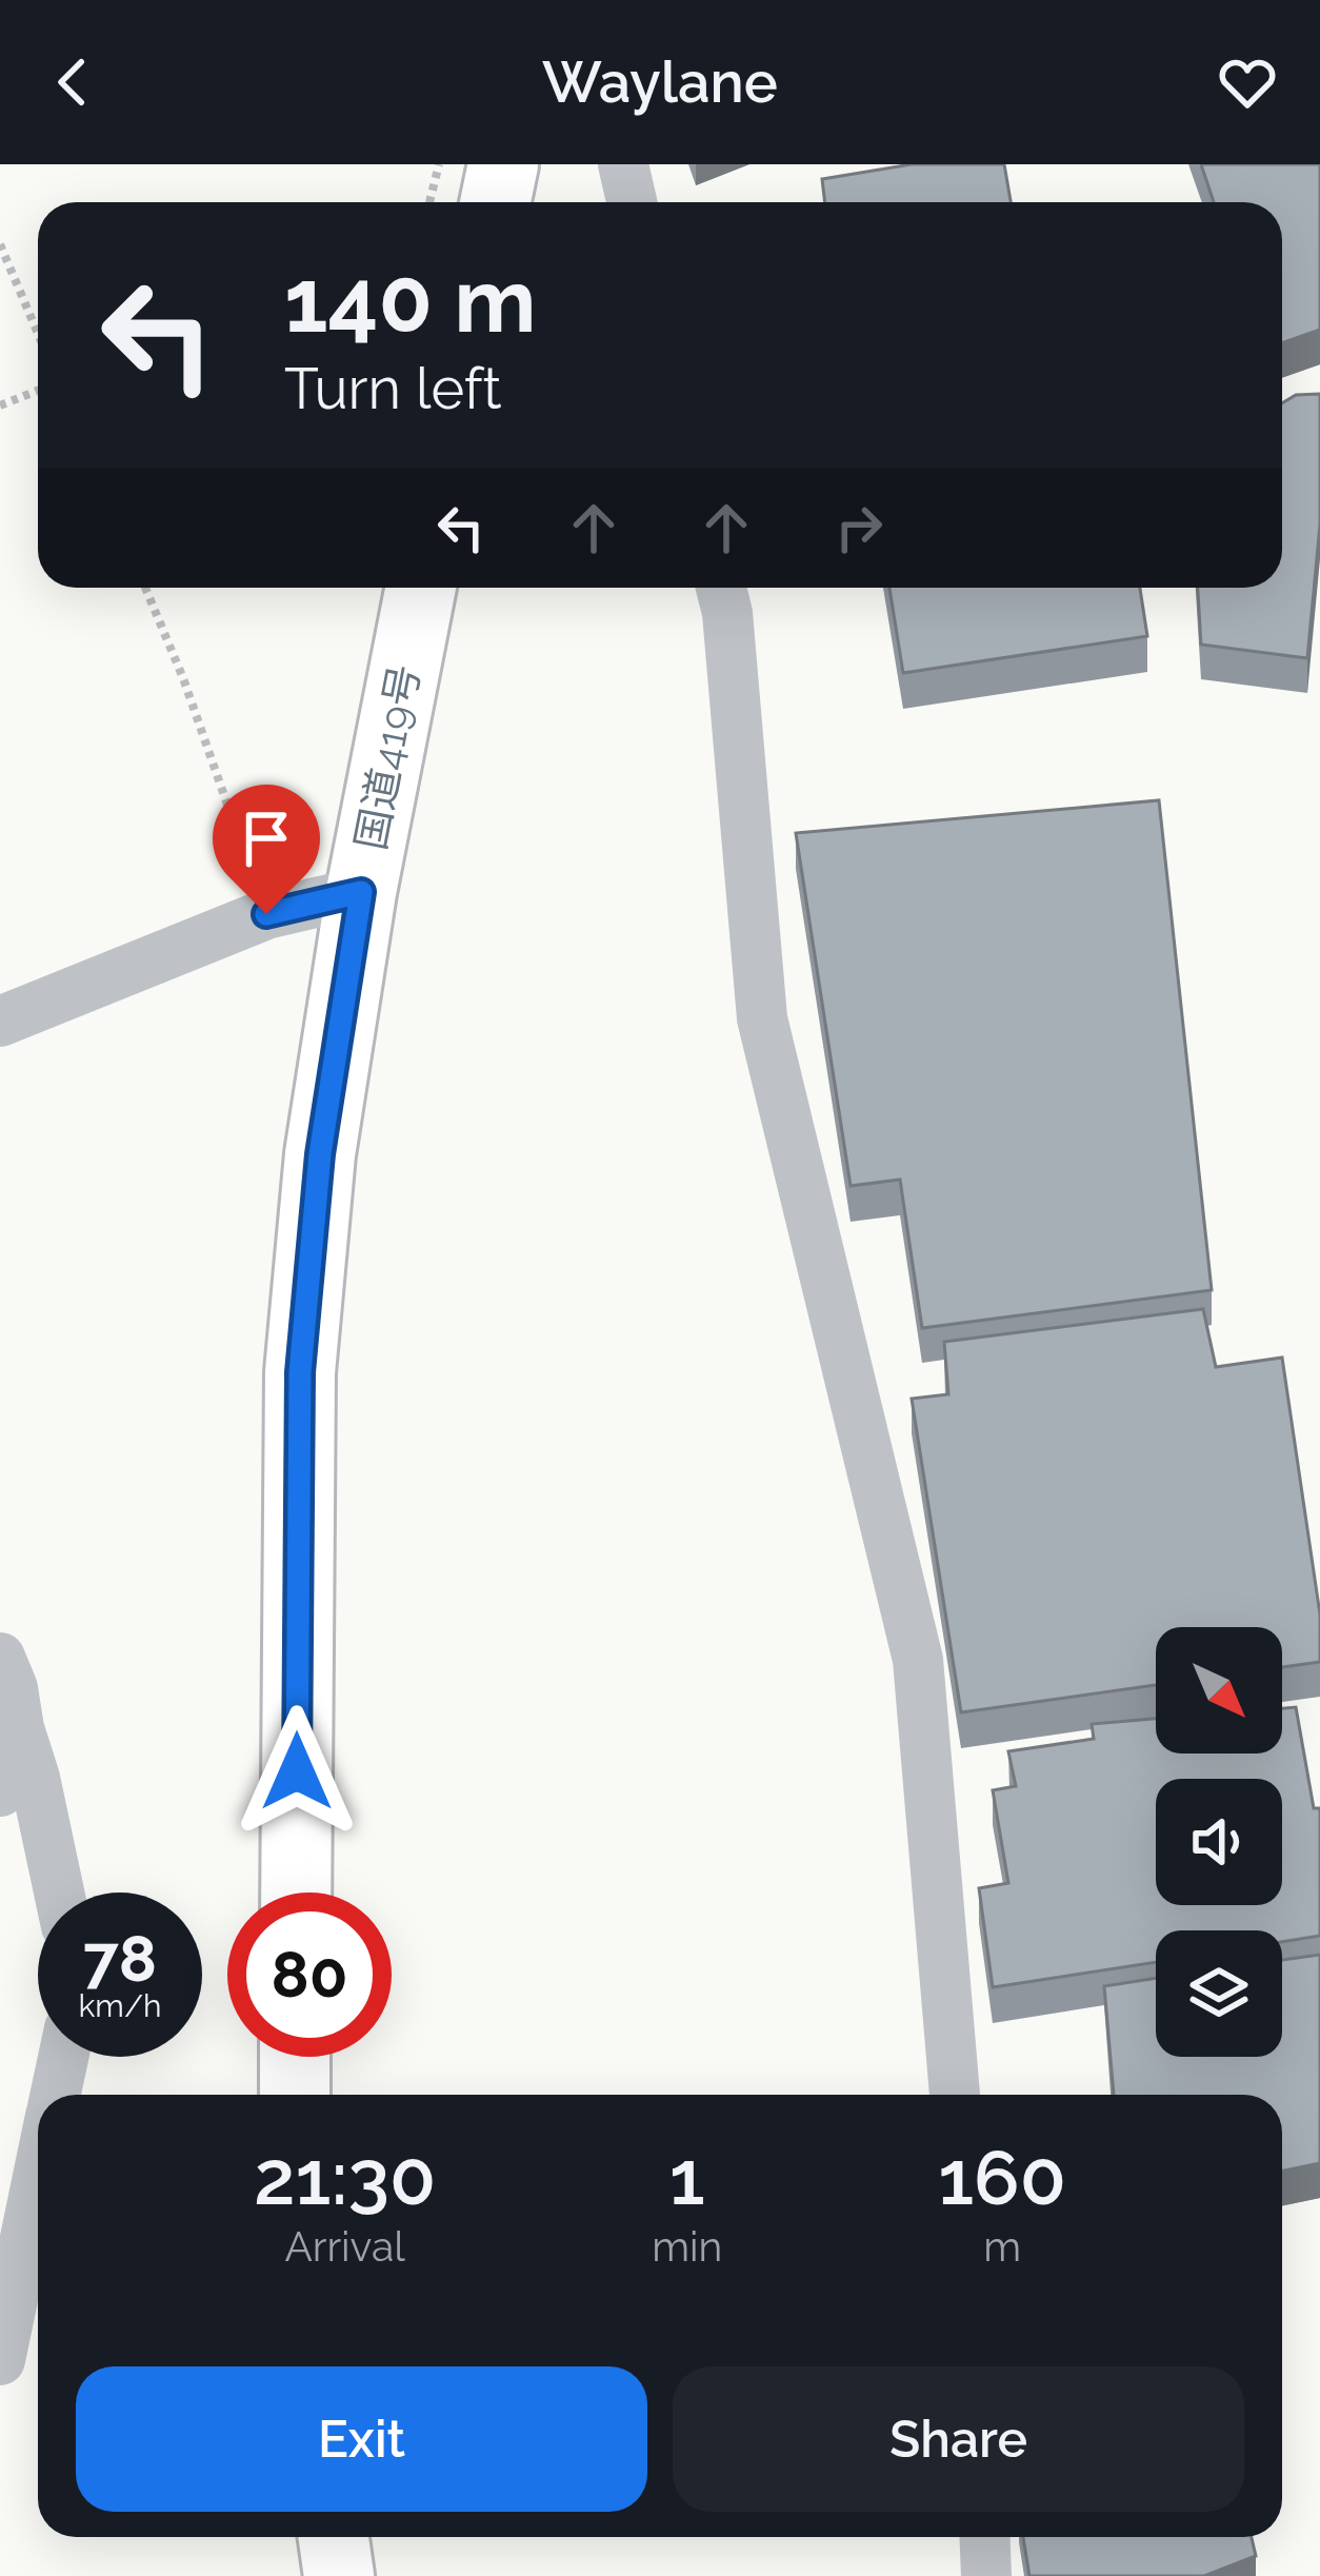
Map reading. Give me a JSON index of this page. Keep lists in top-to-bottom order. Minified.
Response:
{"streets":{"highway":["国道419号"]},"north":"bottom right","page":{"header":"Waylane","turn":["140 m","Turn left"],"speed":"78 km/h","limit":"80","eta":["21:30","Arrival","1","min","160","m"],"buttons":["Exit","Share"]}}
